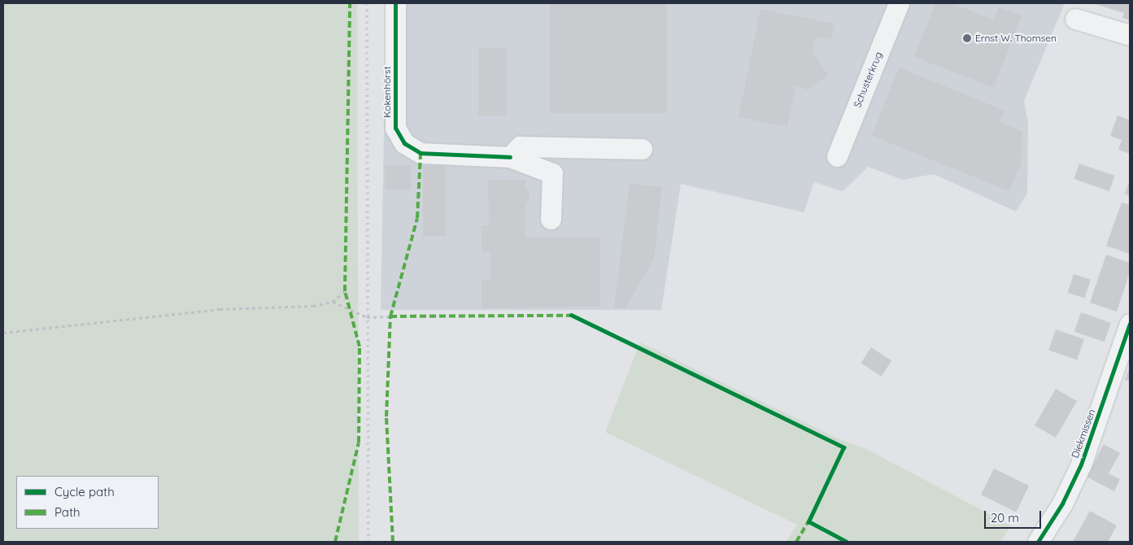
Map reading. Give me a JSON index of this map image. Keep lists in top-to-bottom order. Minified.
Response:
{"streets":{"street":["Schusterkrug","Kokenhörst","Diekmissen"]},"places":["Ernst W. Thomsen"],"legend":["Cycle path","Path"],"scale_bar":"20 m"}
